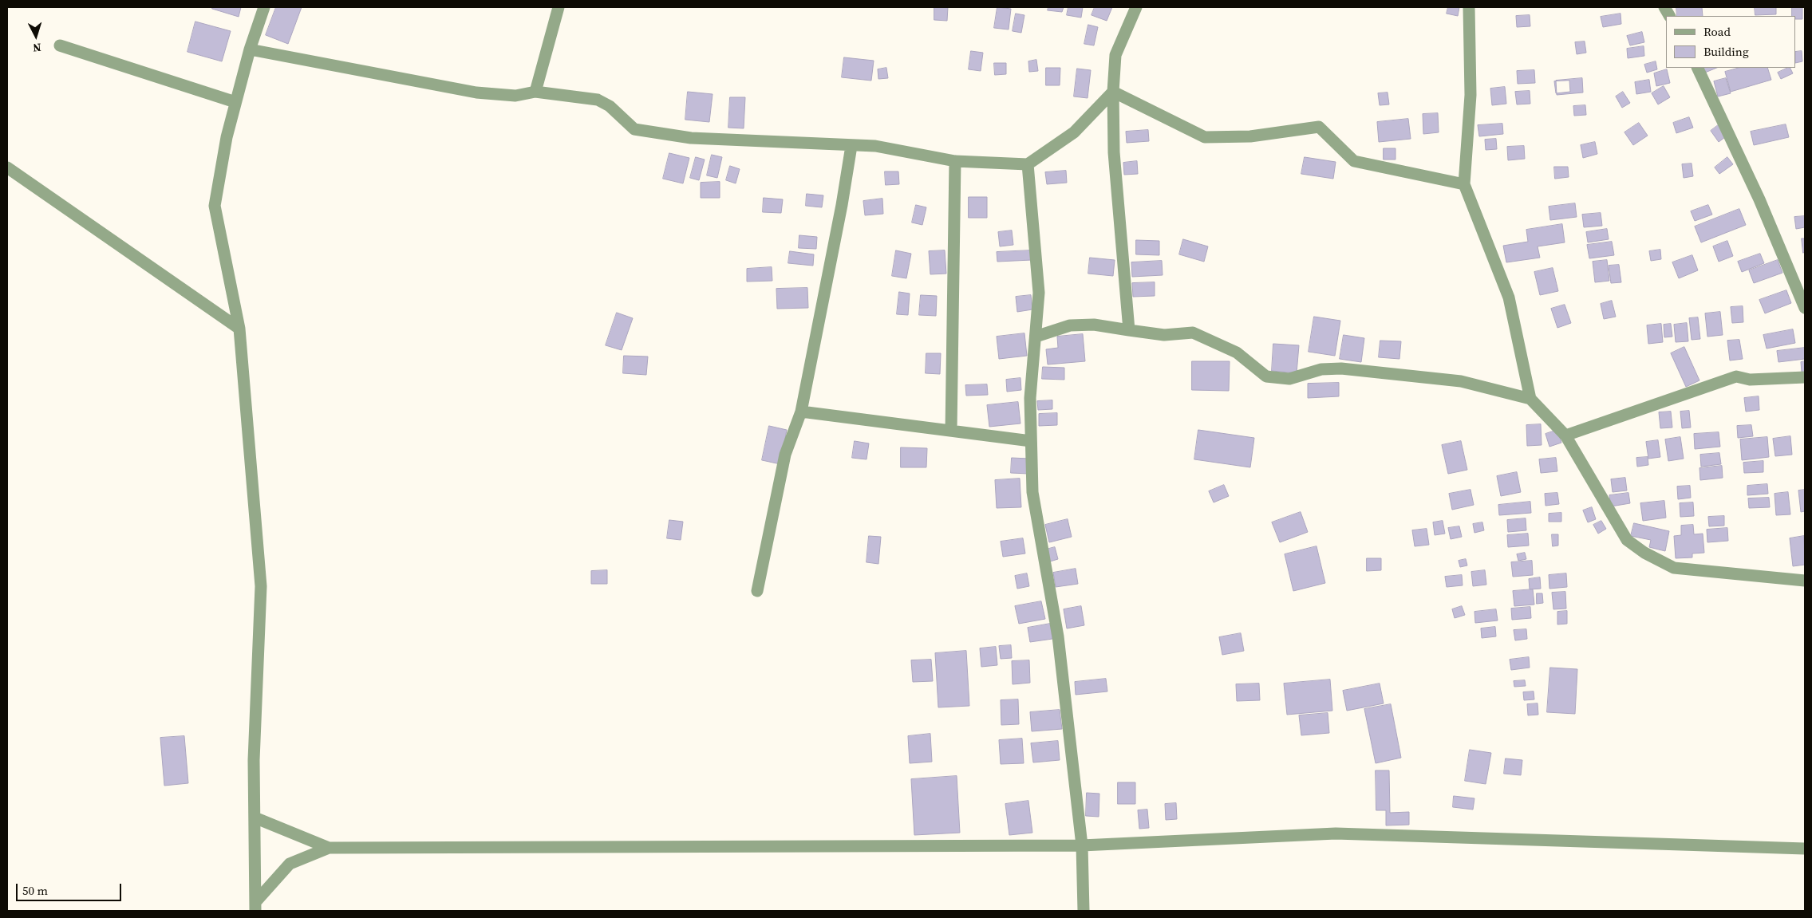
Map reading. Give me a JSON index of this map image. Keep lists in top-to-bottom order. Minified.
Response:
{"legend":["Road","Building"],"scale_bar":"50 m","north":"bottom"}
